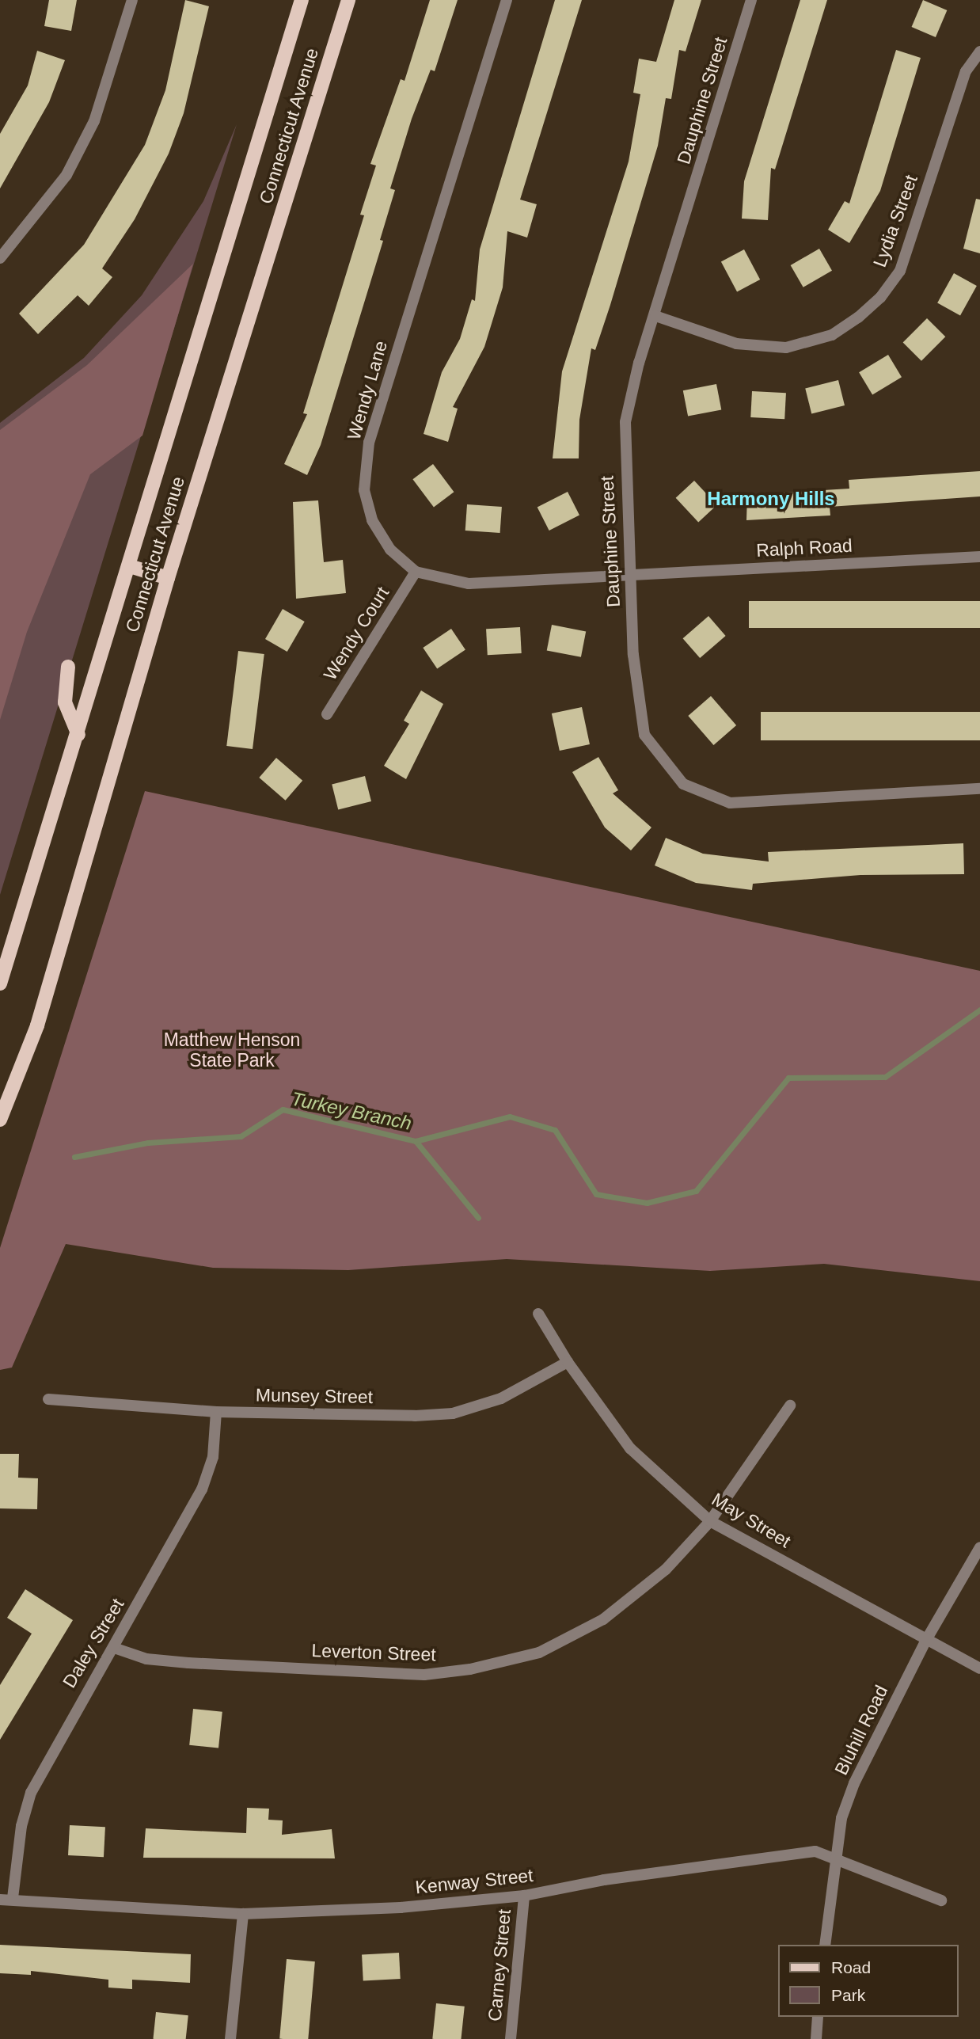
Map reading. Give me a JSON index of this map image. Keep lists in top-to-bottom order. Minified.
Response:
{"streets":{"main road":["Connecticut Avenue"],"street":["Dauphine Street","Lydia Street","Wendy Lane","Ralph Road","Wendy Court","Munsey Street","May Street","Daley Street","Leverton Street","Bluhill Road","Kenway Street","Carney Street"]},"crossings":[["Dauphine Street","Lydia Street"],["Dauphine Street","Wendy Lane"],["Dauphine Street","Ralph Road"],["Wendy Lane","Ralph Road"],["Wendy Lane","Wendy Court"],["Munsey Street","May Street"],["Munsey Street","Daley Street"],["May Street","Leverton Street"],["May Street","Bluhill Road"],["Daley Street","Leverton Street"],["Daley Street","Kenway Street"],["Bluhill Road","Kenway Street"],["Kenway Street","Carney Street"]],"districts":["Harmony Hills"],"water":["Turkey Branch"],"parks":["Matthew Henson State Park"],"legend":["Road","Park"]}
